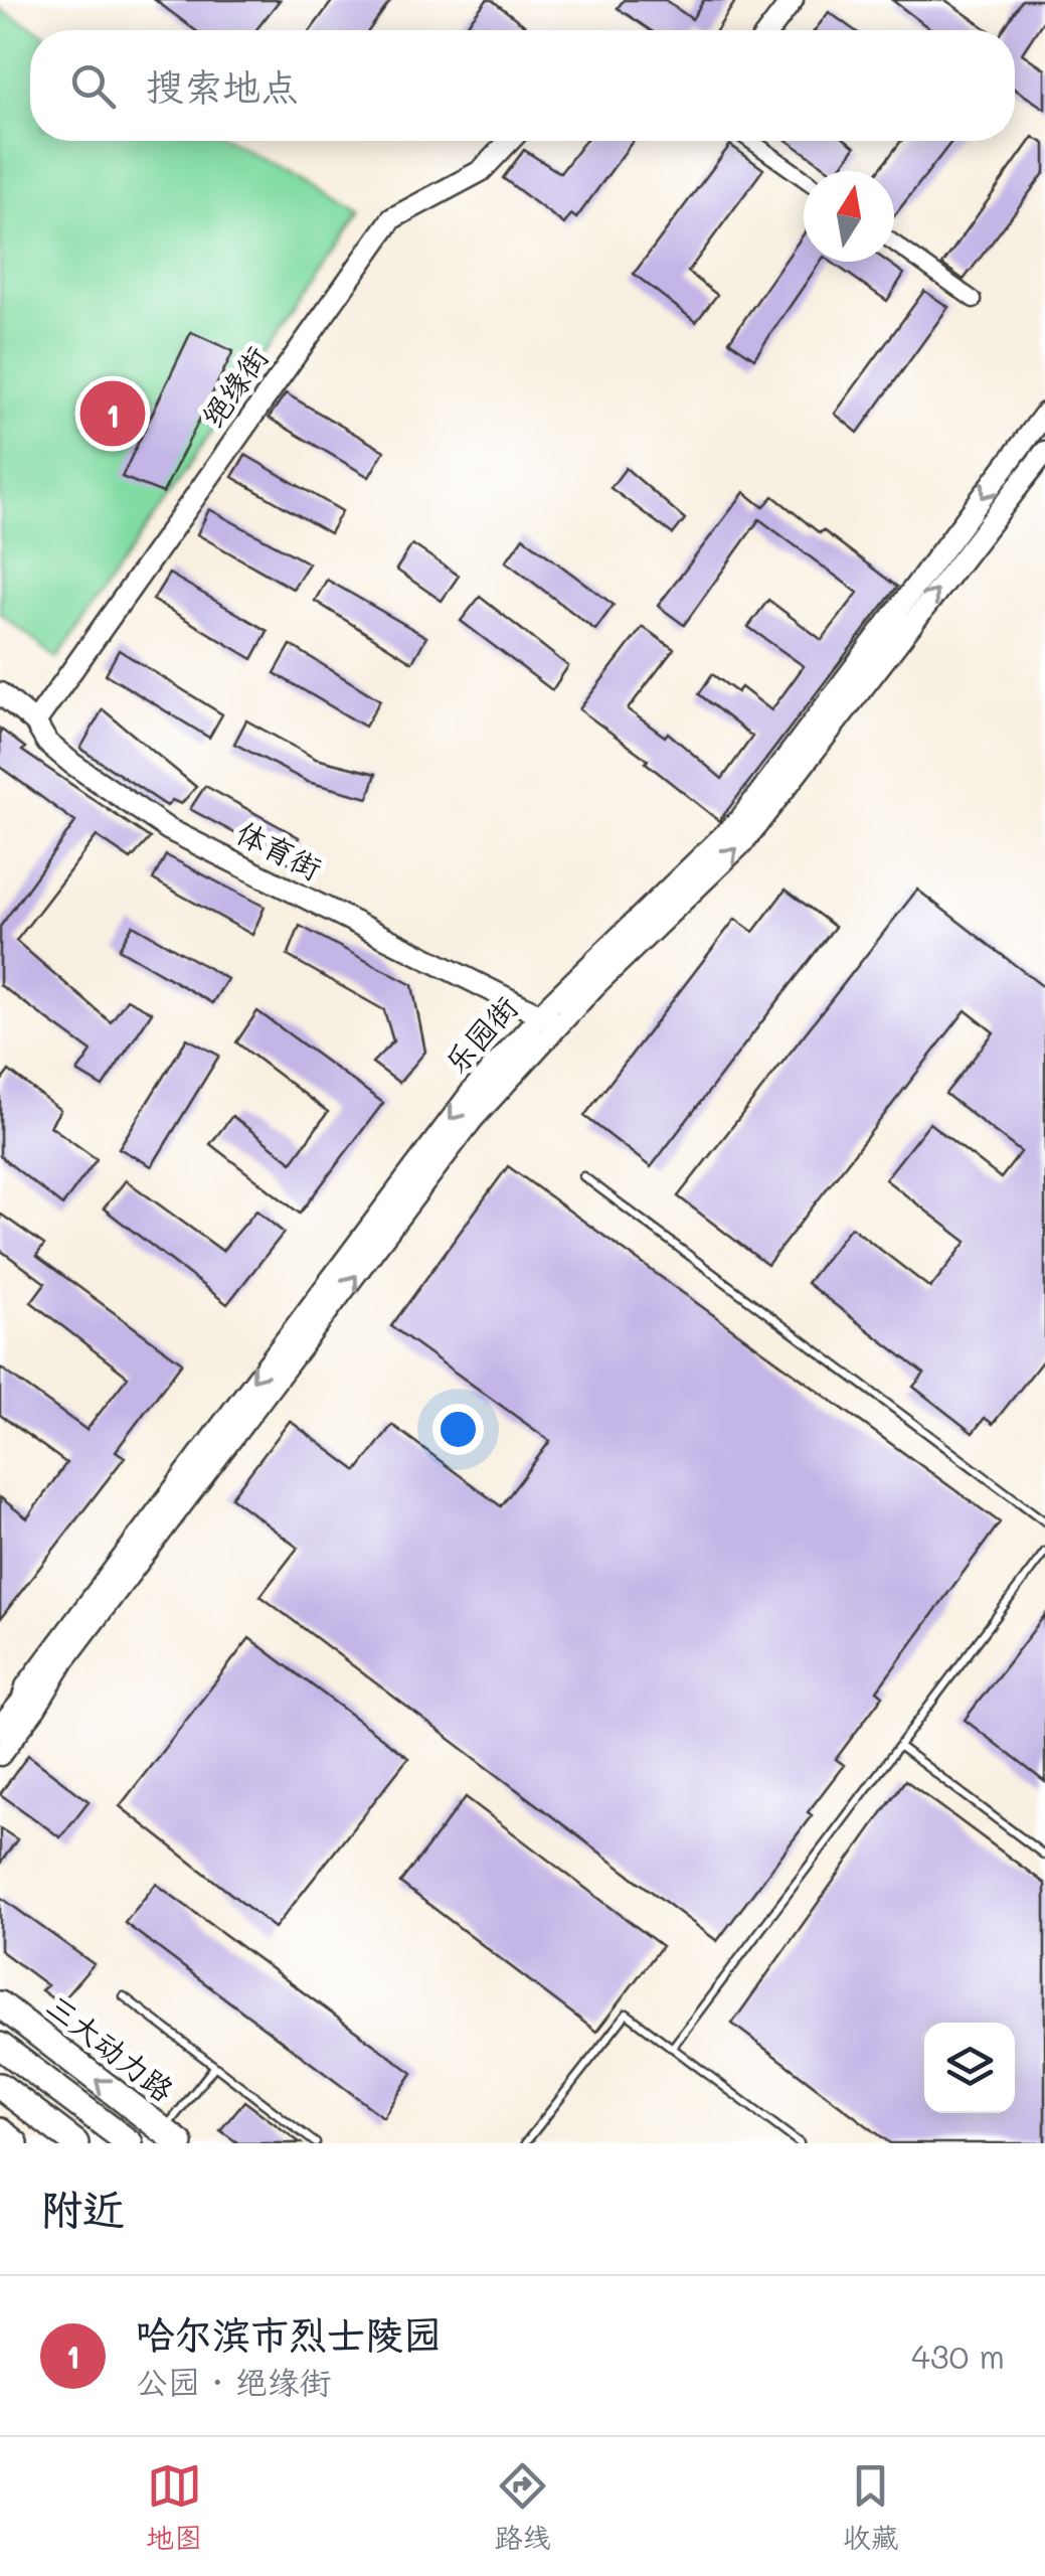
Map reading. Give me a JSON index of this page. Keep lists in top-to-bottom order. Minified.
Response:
{"streets":{"highway":["三大动力路"],"main road":["绝缘街","体育街","乐园街"]},"crossings":[["绝缘街","体育街"],["体育街","乐园街"]],"north":"top","page":{"search":"搜索地点","pins":"1","heading":"附近","list":[{"mark":"1","name":"哈尔滨市烈士陵园","note":"公园 · 绝缘街","value":"430 m"}],"nav":["地图","路线","收藏"]}}
